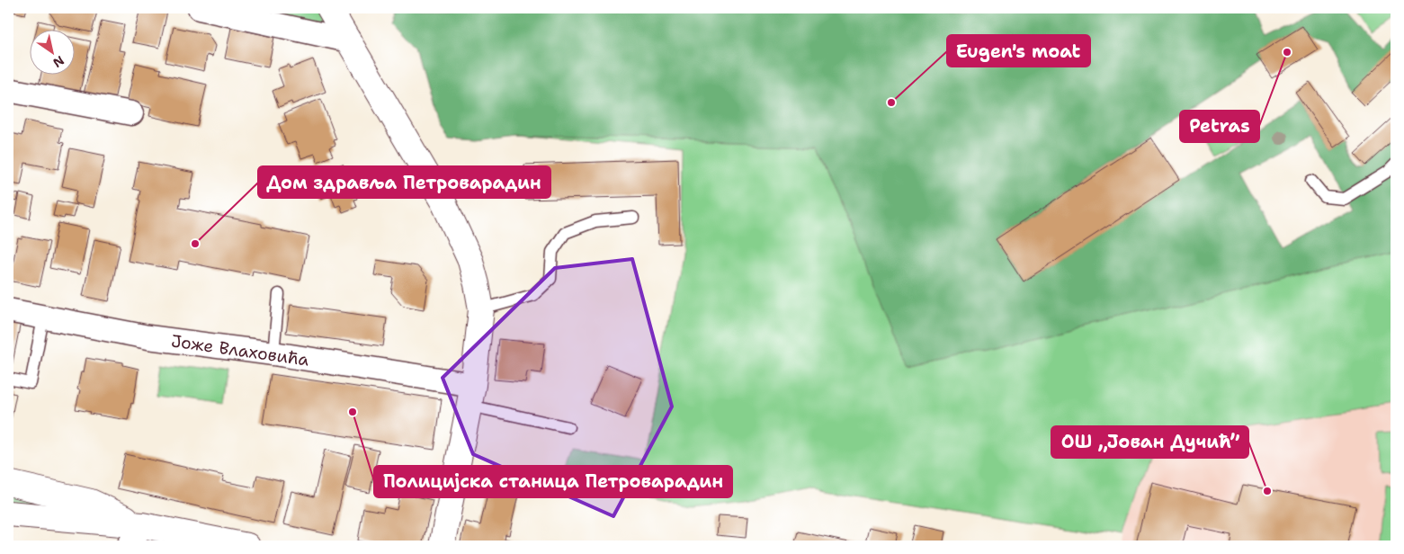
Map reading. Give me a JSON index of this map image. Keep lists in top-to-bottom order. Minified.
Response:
{"streets":{"street":["Јоже Влаховића"]},"places":["Petras","Eugen's moat","Дом здравља Петроварадин","Полицијска станица Петроварадин","ОШ „Јован Дучић”"],"north":"bottom right"}
